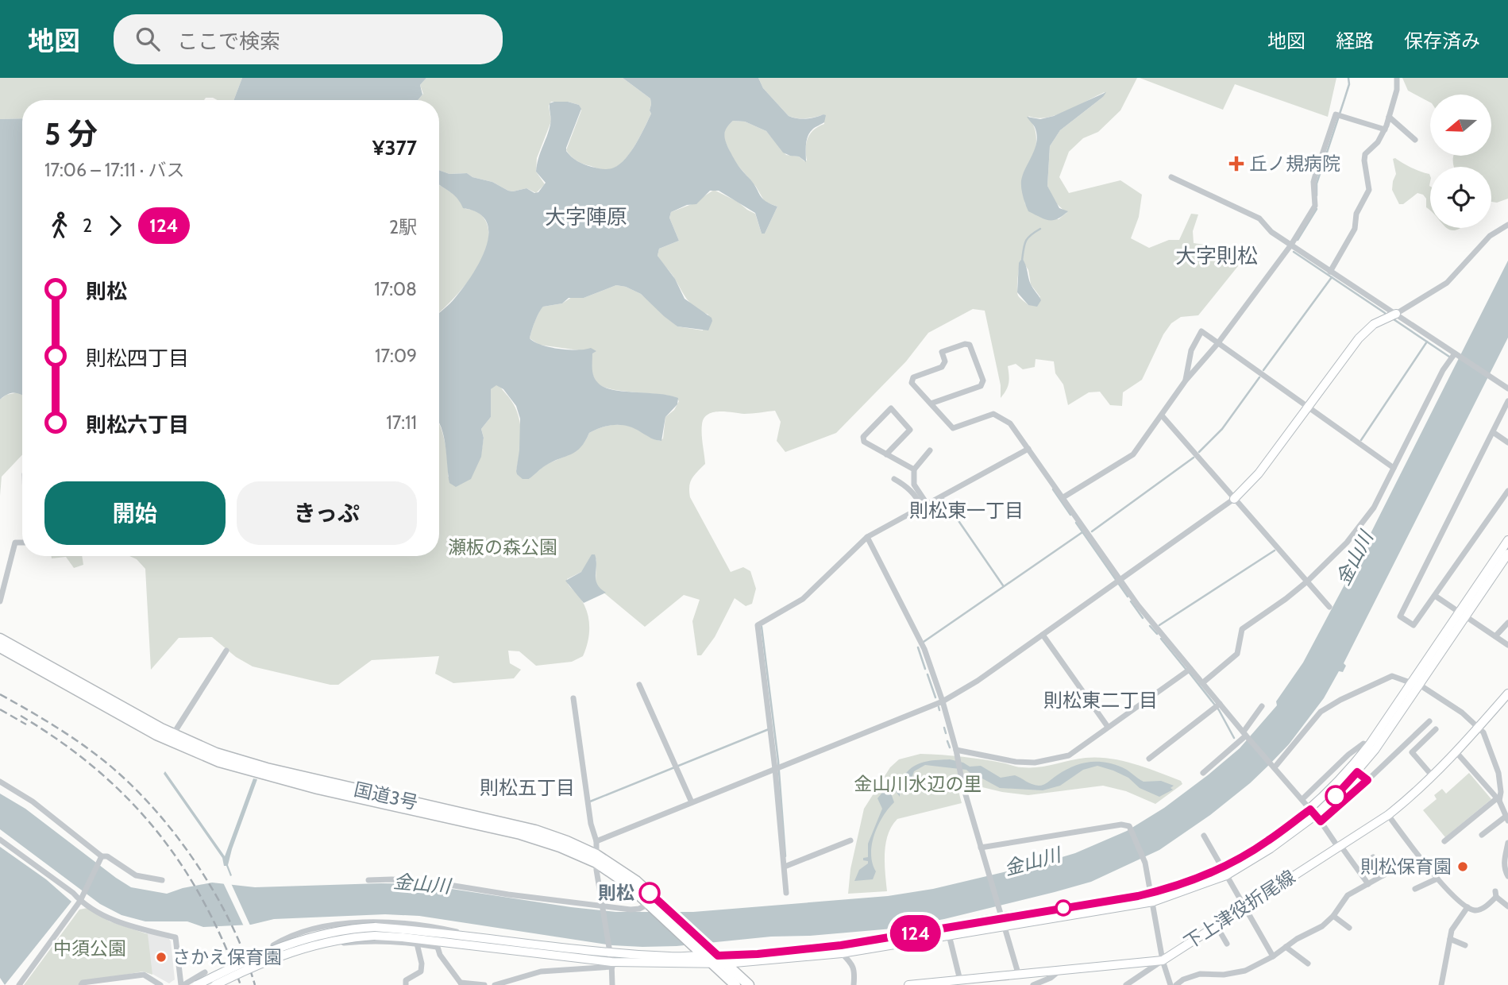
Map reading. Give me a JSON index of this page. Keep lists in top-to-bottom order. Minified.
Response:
{"streets":{"highway":["国道3号"],"street":["下上津役折尾線"]},"districts":["大字陣原","大字則松","則松東一丁目","則松東二丁目","則松五丁目"],"water":["金山川"],"parks":["瀬板の森公園","金山川水辺の里","中須公園"],"places":{"health":["丘ノ規病院"],"other":["則松保育園","則松","さかえ保育園"]},"lines":["bus line 124"],"north":"left","page":{"header":"地図","search":"ここで検索","nav":["地図","経路","保存済み"],"on_map":"124","heading":["5 分","17:06 – 17:11 · バス","¥377"],"legs":["2","124","2駅"],"list":[{"name":"則松","value":"17:08"},{"name":"則松四丁目","value":"17:09"},{"name":"則松六丁目","value":"17:11"}],"buttons":["開始","きっぷ"]}}
